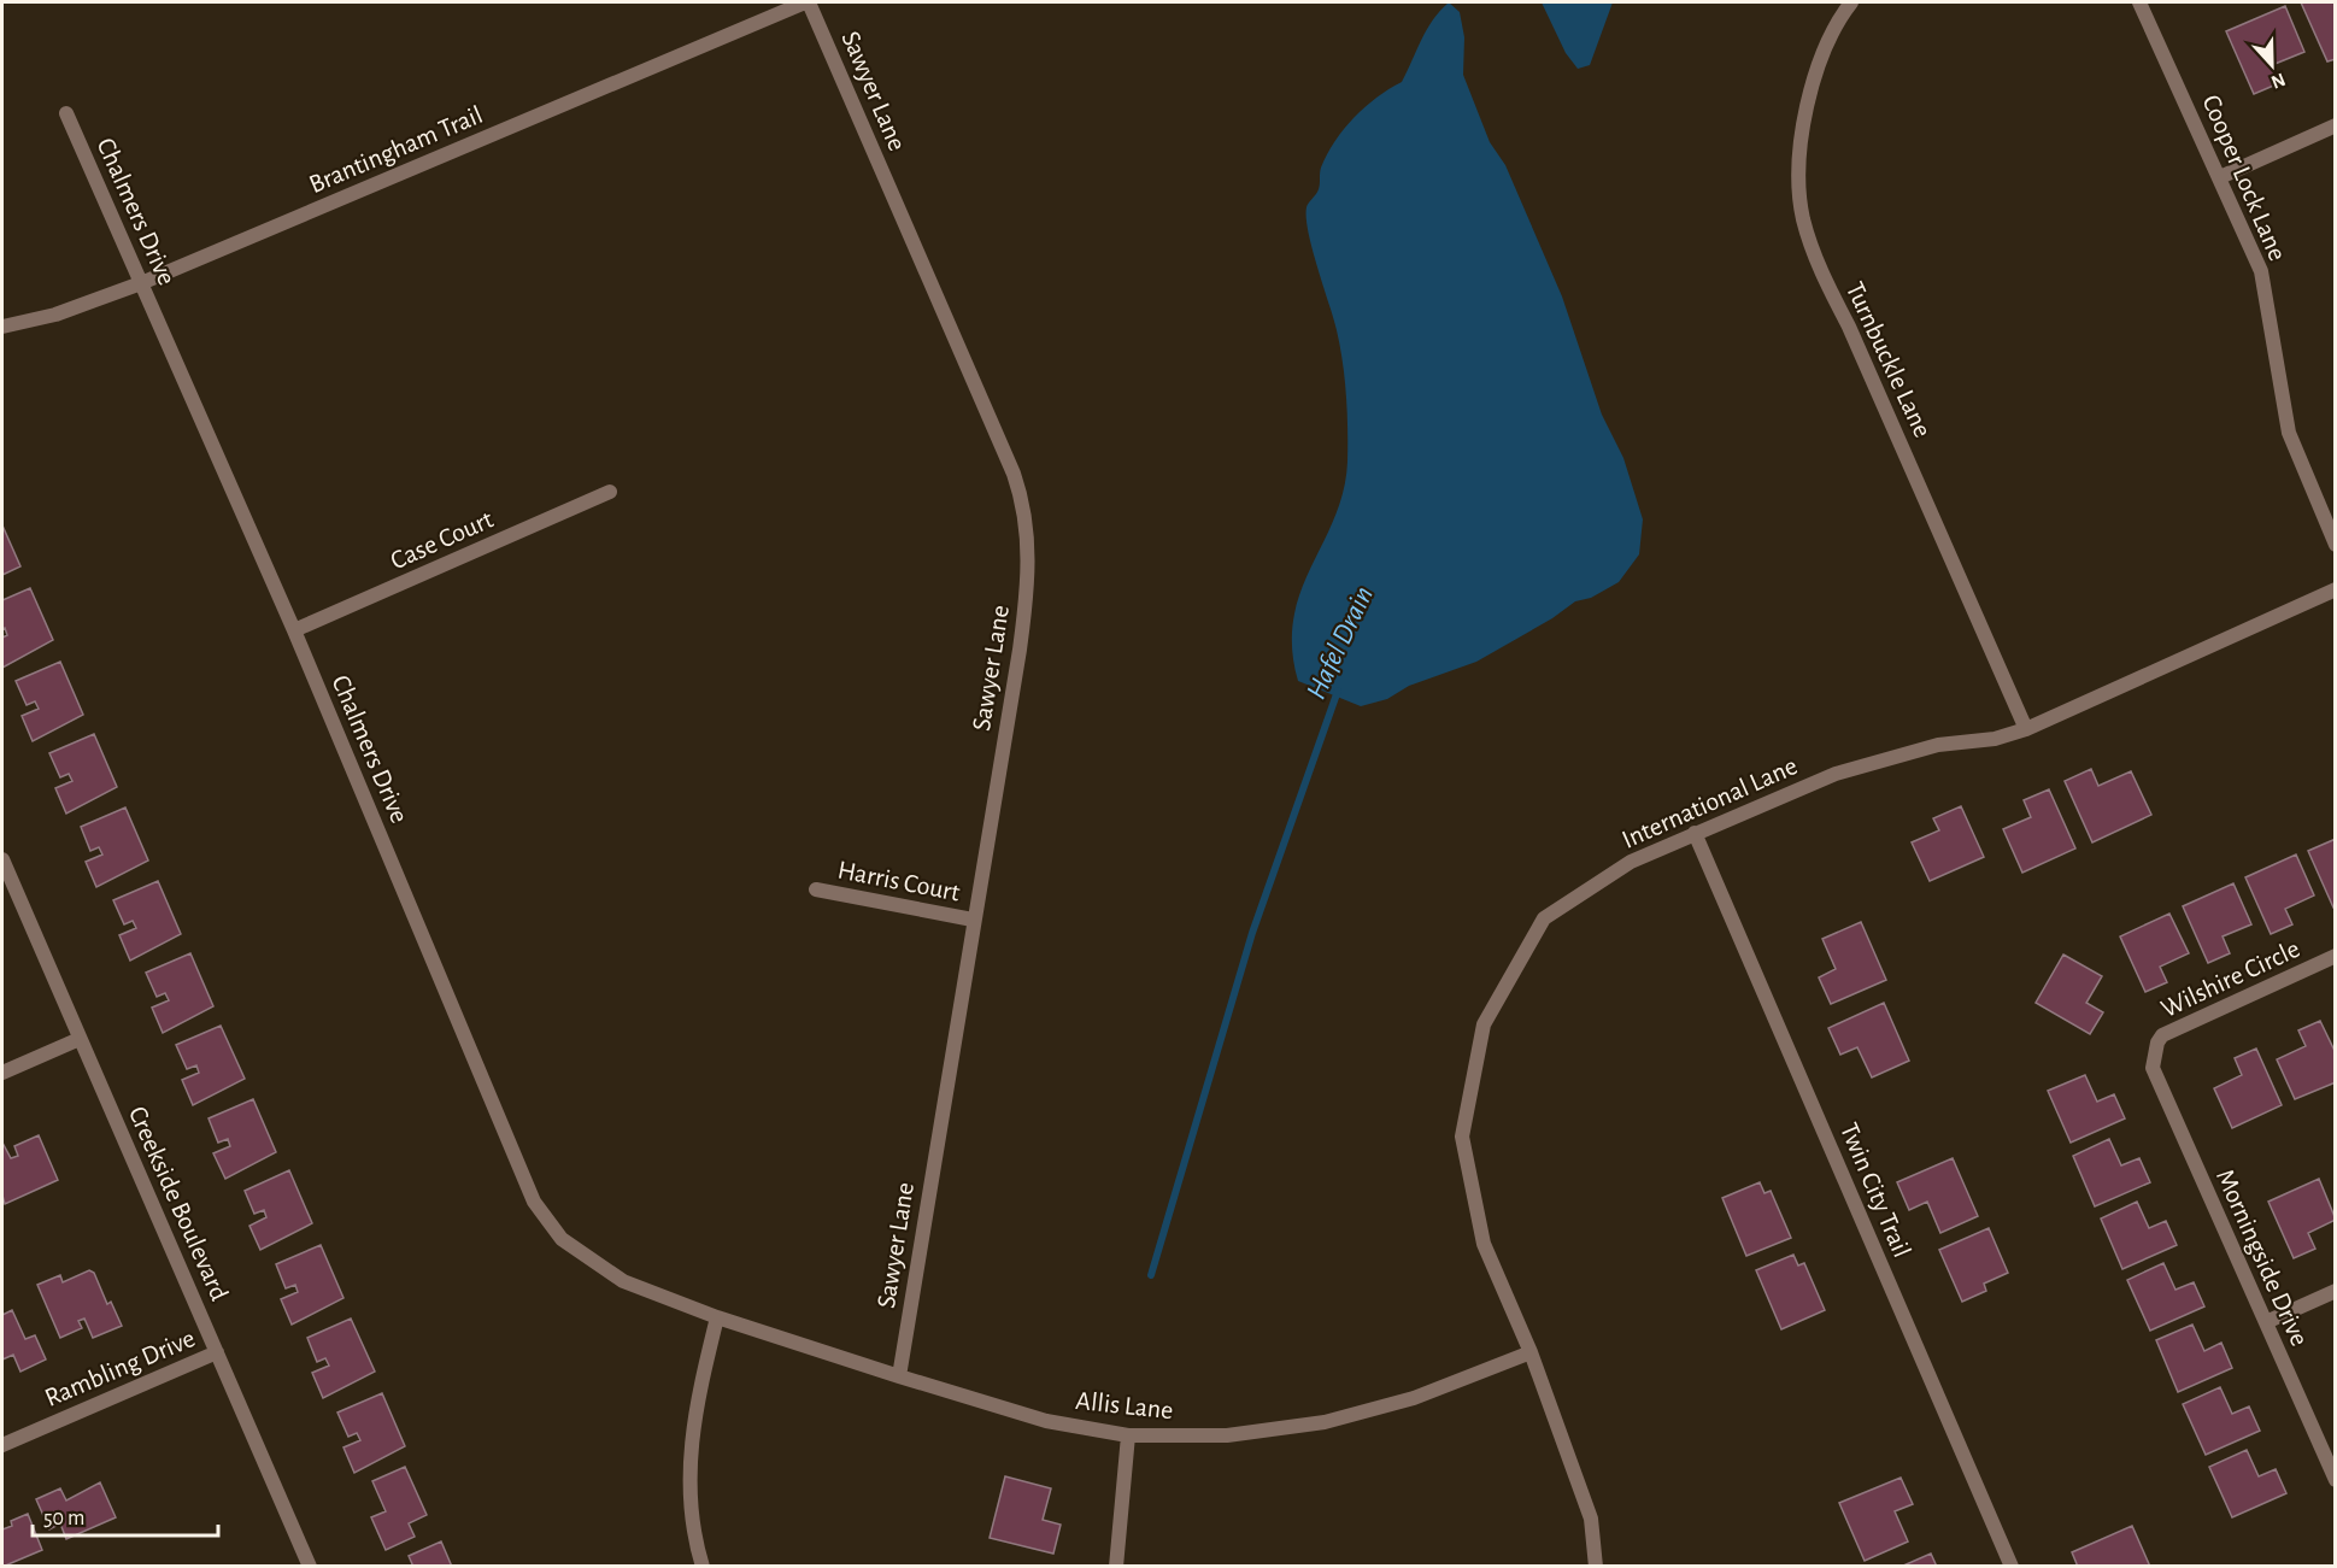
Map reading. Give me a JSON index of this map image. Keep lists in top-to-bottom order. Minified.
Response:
{"streets":{"street":["Sawyer Lane","Brantingham Trail","Cooper Lock Lane","Chalmers Drive","Turnbuckle Lane","Case Court","International Lane","Harris Court","Wilshire Circle","Twin City Trail","Creekside Boulevard","Morningside Drive","Rambling Drive","Allis Lane"]},"crossings":[["Sawyer Lane","Brantingham Trail"],["Sawyer Lane","Harris Court"],["Sawyer Lane","Allis Lane"],["Brantingham Trail","Chalmers Drive"],["Chalmers Drive","Case Court"],["Chalmers Drive","Allis Lane"],["Turnbuckle Lane","International Lane"],["International Lane","Twin City Trail"],["International Lane","Allis Lane"],["Wilshire Circle","Morningside Drive"],["Creekside Boulevard","Rambling Drive"]],"water":["Hafel Drain"],"scale_bar":"50 m","north":"bottom"}
